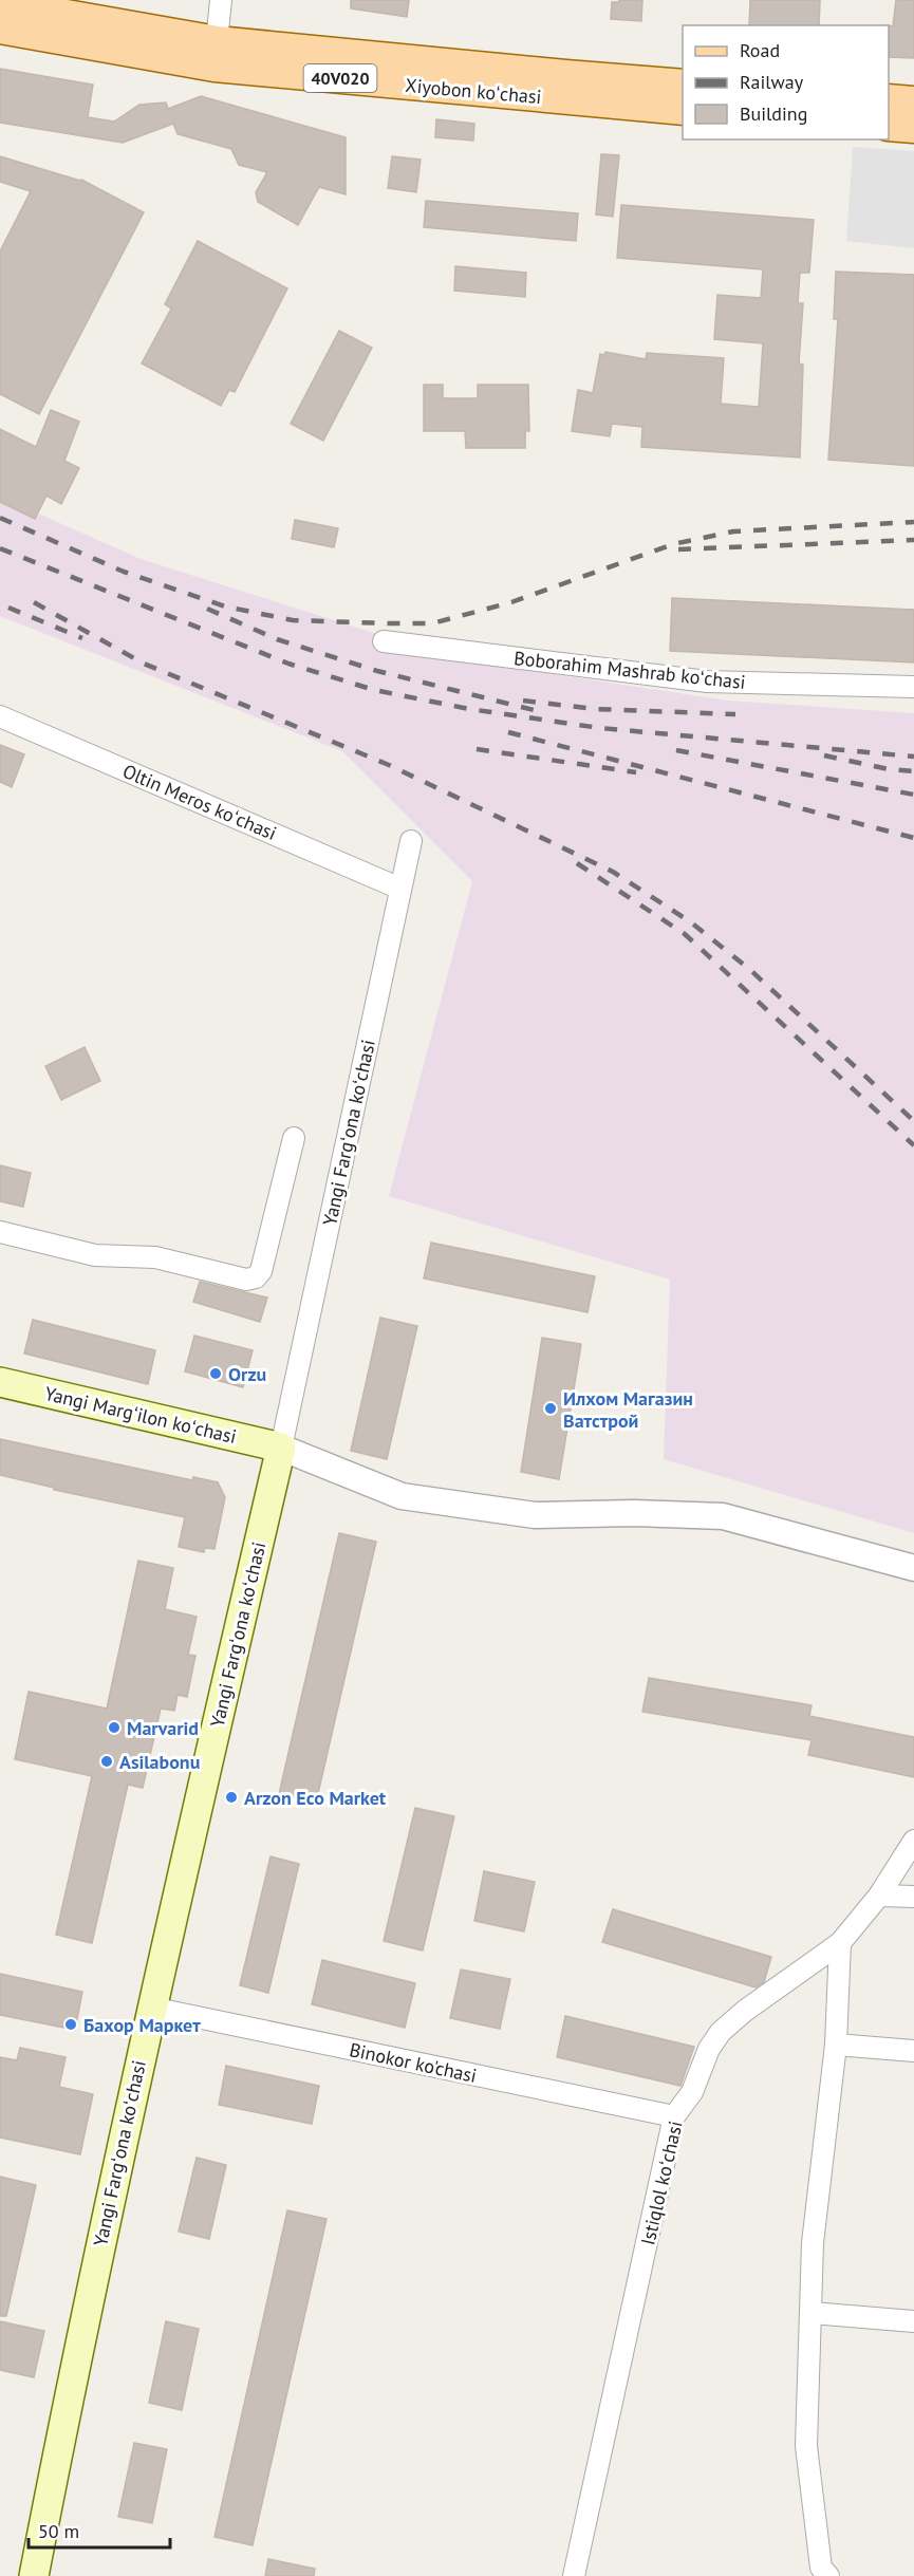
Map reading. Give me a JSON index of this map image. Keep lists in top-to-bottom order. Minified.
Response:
{"streets":{"main road":["40V020","Xiyobon koʻchasi","Yangi Fargʻona koʻchasi","Yangi Margʻilon koʻchasi"],"street":["Boborahim Mashrab koʻchasi","Oltin Meros koʻchasi","Binokor ko'chasi","Istiqlol koʻchasi"]},"crossings":[["Oltin Meros koʻchasi","Yangi Fargʻona koʻchasi"],["Yangi Fargʻona koʻchasi","Yangi Margʻilon koʻchasi"],["Yangi Fargʻona koʻchasi","Binokor ko'chasi"],["Binokor ko'chasi","Istiqlol koʻchasi"]],"places":["Orzu","Илхом Магазин Ватстрой","Marvarid","Asilabonu","Arzon Eco Market","Бахор Маркет"],"legend":["Road","Railway","Building"],"scale_bar":"50 m"}
